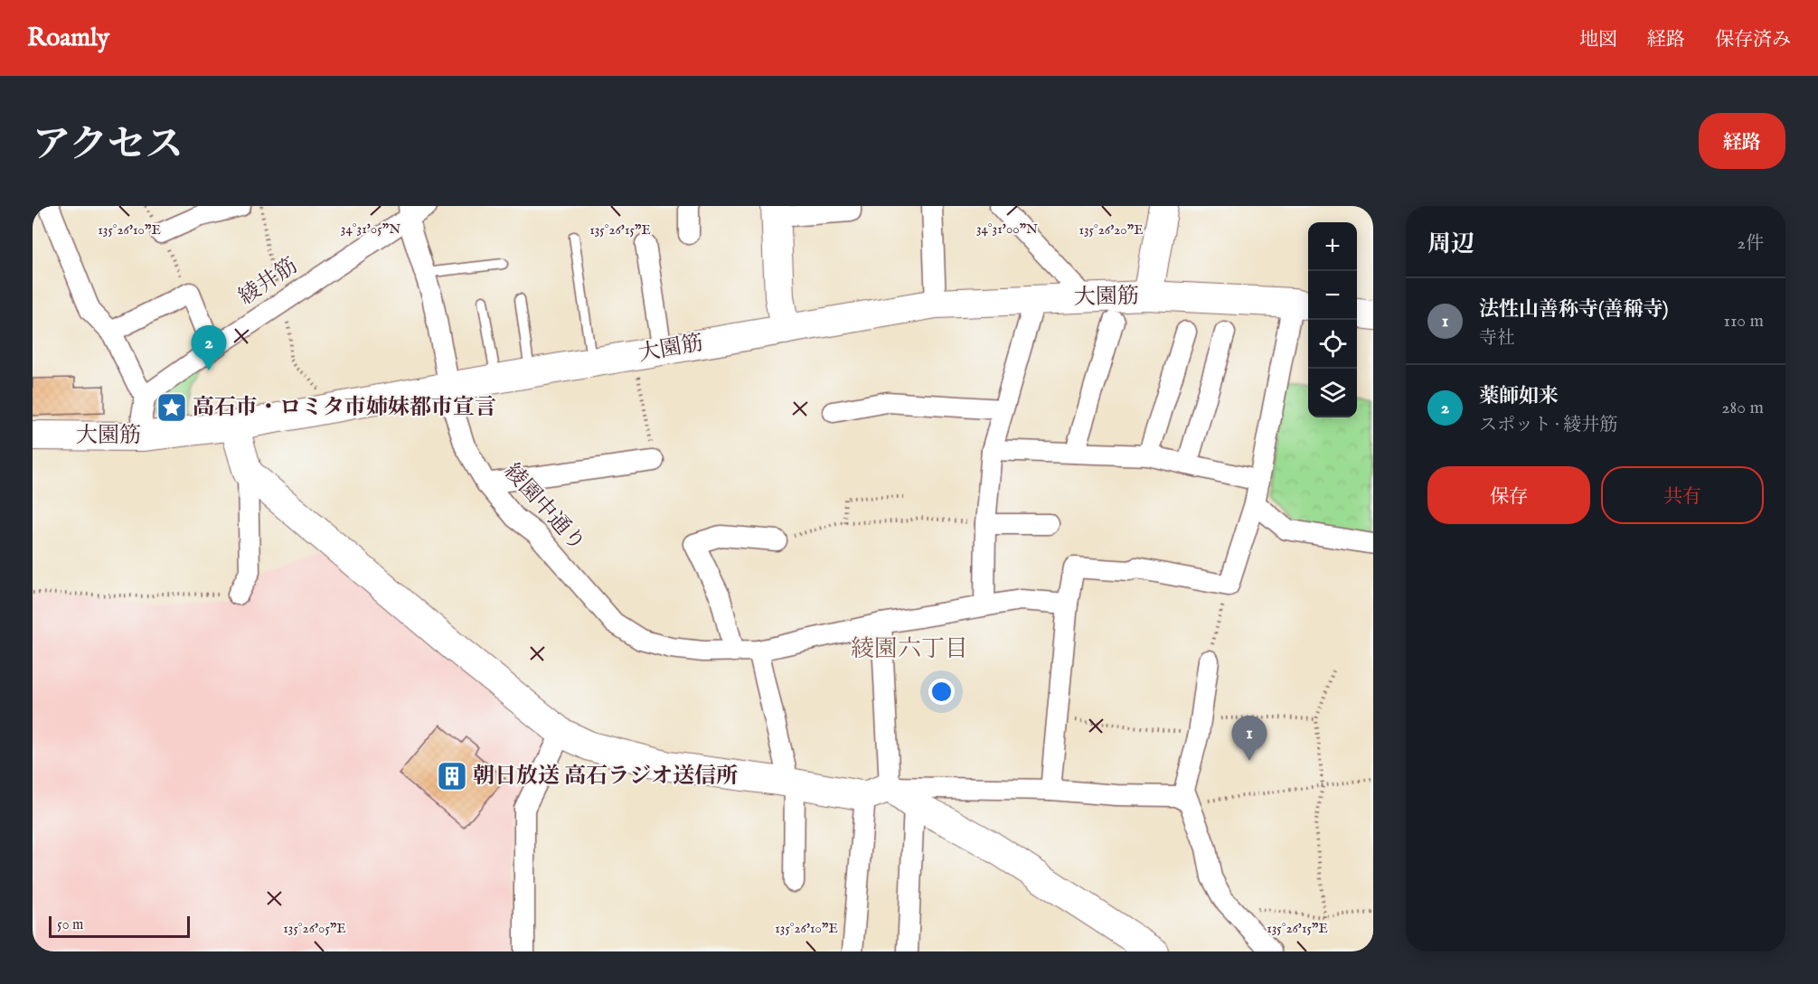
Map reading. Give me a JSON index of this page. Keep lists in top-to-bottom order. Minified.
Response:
{"streets":{"street":["綾井筋","大園筋","綾園中通り"]},"crossings":[["綾井筋","綾園中通り"],["大園筋","綾園中通り"]],"districts":["綾園六丁目"],"places":{"place":["高石市・ロミタ市姉妹都市宣言"],"building":["朝日放送 高石ラジオ送信所"]},"scale_bar":"50 m","page":{"header":"Roamly","nav":["地図","経路","保存済み"],"title":"アクセス","buttons":["経路",["保存","共有"]],"heading":["周辺","2件"],"map_buttons":["+","−"],"list":[{"mark":"1","name":"法性山善称寺(善稱寺)","note":"寺社","value":"110 m"},{"mark":"2","name":"薬師如来","note":"スポット · 綾井筋","value":"280 m"}],"pins":["2","1"],"scale":"50 m"},"coordinates":["34°31'05\"N","34°31'00\"N","135°26'10\"E","135°26'15\"E","135°26'20\"E","135°26'05\"E"]}
